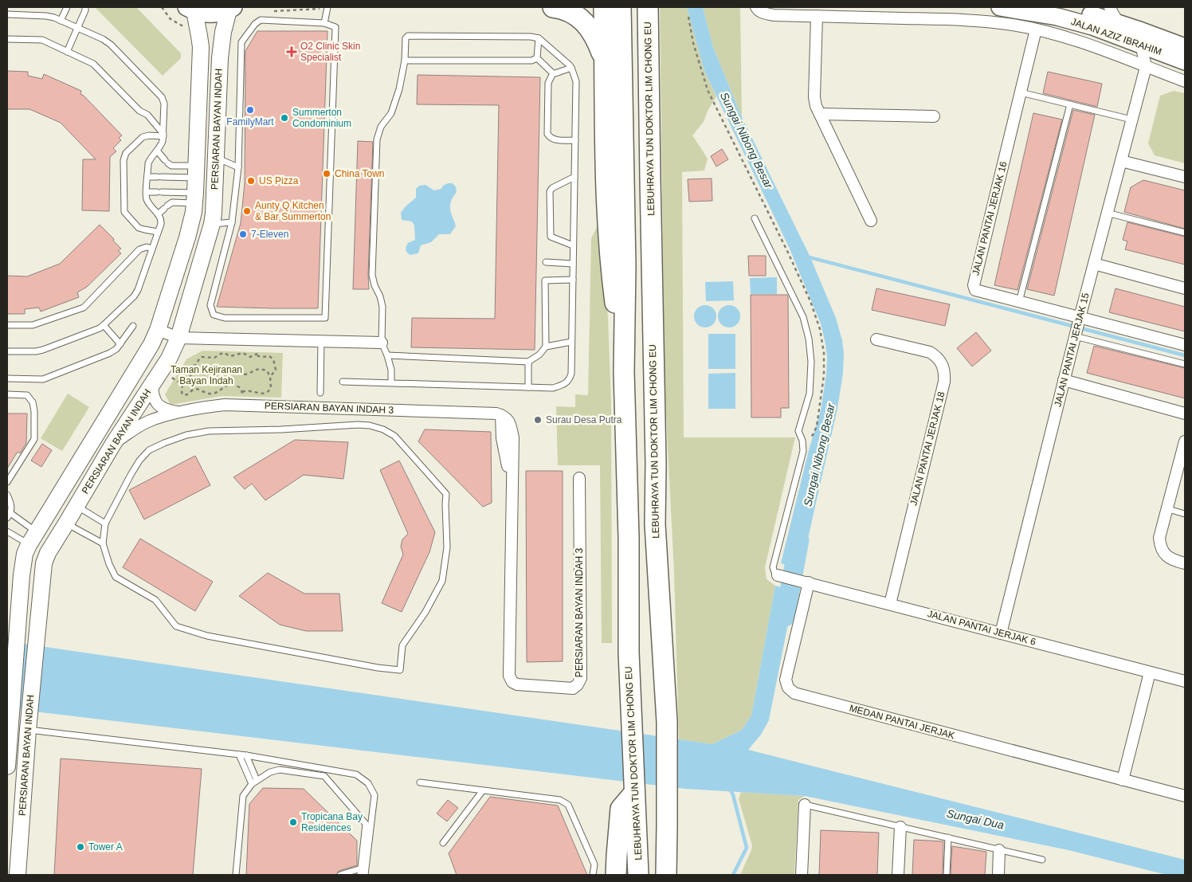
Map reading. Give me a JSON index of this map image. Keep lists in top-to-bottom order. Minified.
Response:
{"streets":{"highway":["LEBUHRAYA TUN DOKTOR LIM CHONG EU"],"main road":["JALAN AZIZ IBRAHIM"],"street":["PERSIARAN BAYAN INDAH","JALAN PANTAI JERJAK 16","JALAN PANTAI JERJAK 15","PERSIARAN BAYAN INDAH 3","JALAN PANTAI JERJAK 18","JALAN PANTAI JERJAK 6","MEDAN PANTAI JERJAK"]},"crossings":[["JALAN AZIZ IBRAHIM","JALAN PANTAI JERJAK 15"],["PERSIARAN BAYAN INDAH","PERSIARAN BAYAN INDAH 3"],["JALAN PANTAI JERJAK 16","JALAN PANTAI JERJAK 15"],["JALAN PANTAI JERJAK 15","JALAN PANTAI JERJAK 6"],["JALAN PANTAI JERJAK 18","JALAN PANTAI JERJAK 6"],["JALAN PANTAI JERJAK 6","MEDAN PANTAI JERJAK"]],"water":["Sungai Nibong Besar","Sungai Dua"],"parks":["Taman Kejiranan Bayan Indah"],"places":{"health":["O2 Clinic Skin Specialist"],"other":["FamilyMart","Summerton Condominium","China Town","US Pizza","Aunty Q Kitchen & Bar Summerton","7-Eleven","Surau Desa Putra","Tropicana Bay Residences","Tower A"]}}
